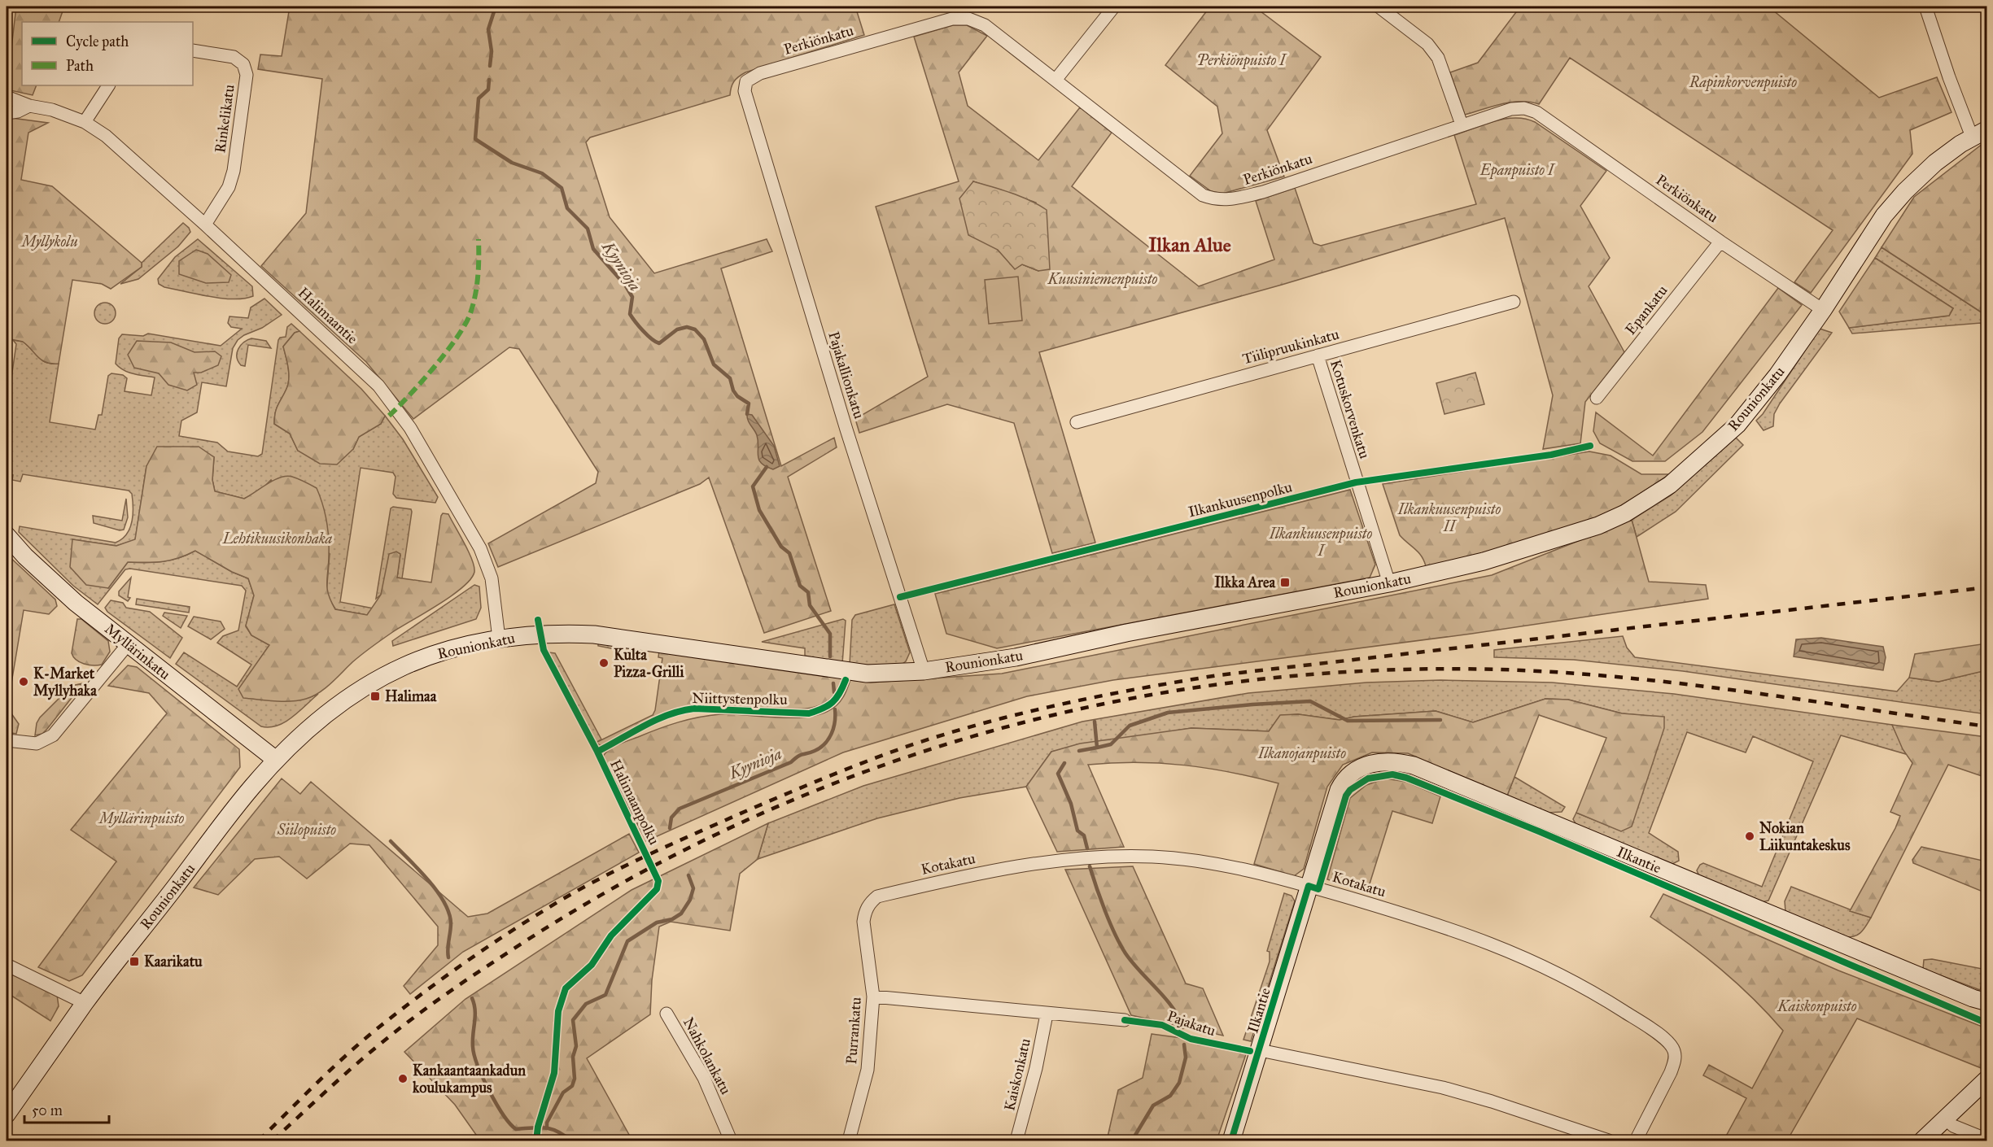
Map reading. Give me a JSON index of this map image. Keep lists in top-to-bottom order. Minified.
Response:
{"streets":{"main road":["Rounionkatu","Myllärinkatu","Ilkantie"],"street":["Perkiönkatu","Rinkelikatu","Epankatu","Halimaantie","Tiilipruukinkatu","Pajakallionkatu","Kotuskorvenkatu","Kotakatu","Purrankatu","Nahkolankatu","Kaiskonkatu"],"cycle path":["Ilkankuusenpolku","Niittystenpolku","Halimaanpolku","Pajakatu"]},"crossings":[["Perkiönkatu","Epankatu"],["Perkiönkatu","Pajakallionkatu"],["Perkiönkatu","Rounionkatu"],["Rinkelikatu","Halimaantie"],["Halimaantie","Rounionkatu"],["Tiilipruukinkatu","Kotuskorvenkatu"],["Pajakallionkatu","Rounionkatu"],["Rounionkatu","Kotuskorvenkatu"],["Rounionkatu","Myllärinkatu"],["Ilkantie","Kotakatu"],["Kotakatu","Purrankatu"]],"districts":["Ilkan Alue"],"water":["Kyynioja"],"parks":["Perkiönpuisto I","Rapinkorvenpuisto","Epanpuisto I","Myllykolu","Kuusiniemenpuisto","Ilkankuusenpuisto II","Ilkankuusenpuisto I","Lehtikuusikonhaka","Ilkanojanpuisto","Myllärinpuisto","Siilopuisto","Kaiskonpuisto"],"places":{"transit":["Ilkka Area","Halimaa","Kaarikatu"],"other":["Kulta Pizza-Grilli","K-Market Myllyhaka","Nokian Liikuntakeskus","Kankaantaankadun koulukampus"]},"legend":["Cycle path","Path"],"scale_bar":"50 m"}
